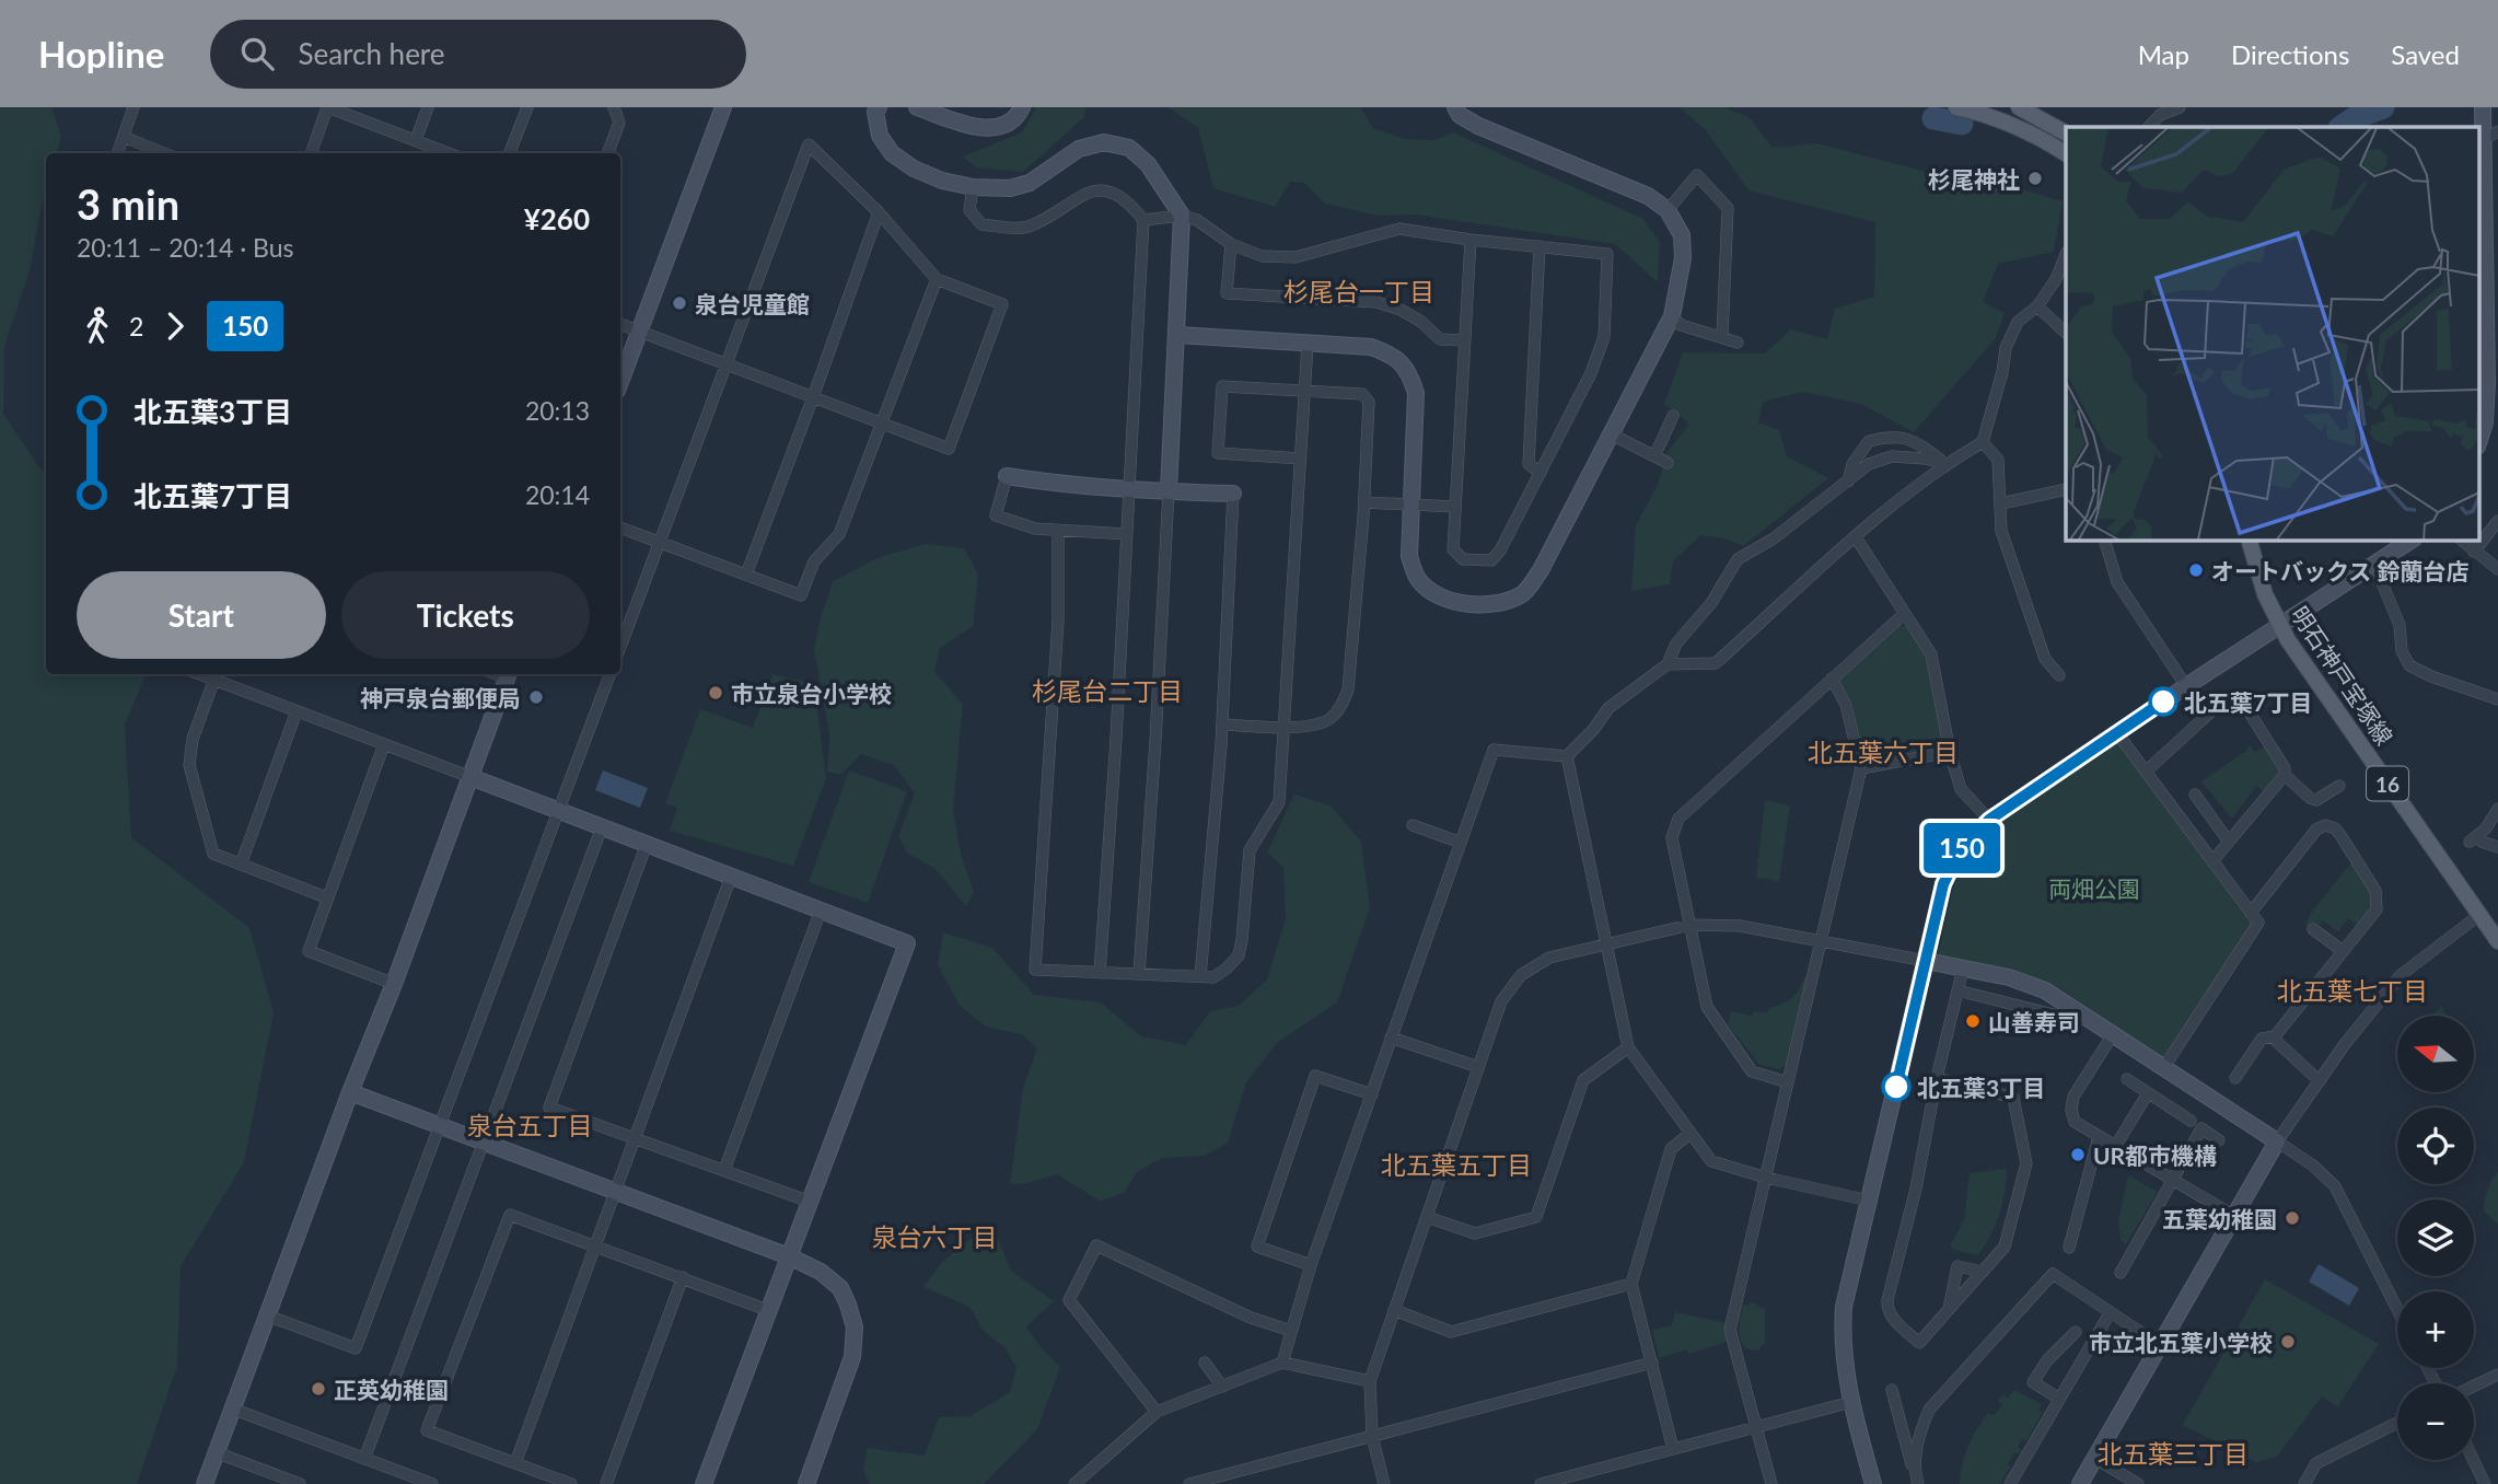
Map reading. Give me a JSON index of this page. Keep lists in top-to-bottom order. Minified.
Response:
{"streets":{"main road":["明石神戸宝塚線","16"]},"districts":["杉尾台一丁目","杉尾台二丁目","北五葉六丁目","北五葉七丁目","泉台五丁目","北五葉五丁目","泉台六丁目","北五葉三丁目"],"parks":["両畑公園"],"places":["杉尾神社","泉台児童館","オートバックス 鈴蘭台店","市立泉台小学校","神戸泉台郵便局","北五葉7丁目","山善寿司","北五葉3丁目","UR都市機構","五葉幼稚園","市立北五葉小学校","正英幼稚園"],"lines":["bus line 150"],"north":"left","page":{"header":"Hopline","search":"Search here","nav":["Map","Directions","Saved"],"on_map":"150","heading":["3 min","20:11 – 20:14 · Bus","¥260"],"legs":["2","150"],"list":[{"name":"北五葉3丁目","value":"20:13"},{"name":"北五葉7丁目","value":"20:14"}],"buttons":["Start","Tickets"],"map_buttons":["+","−"]}}
